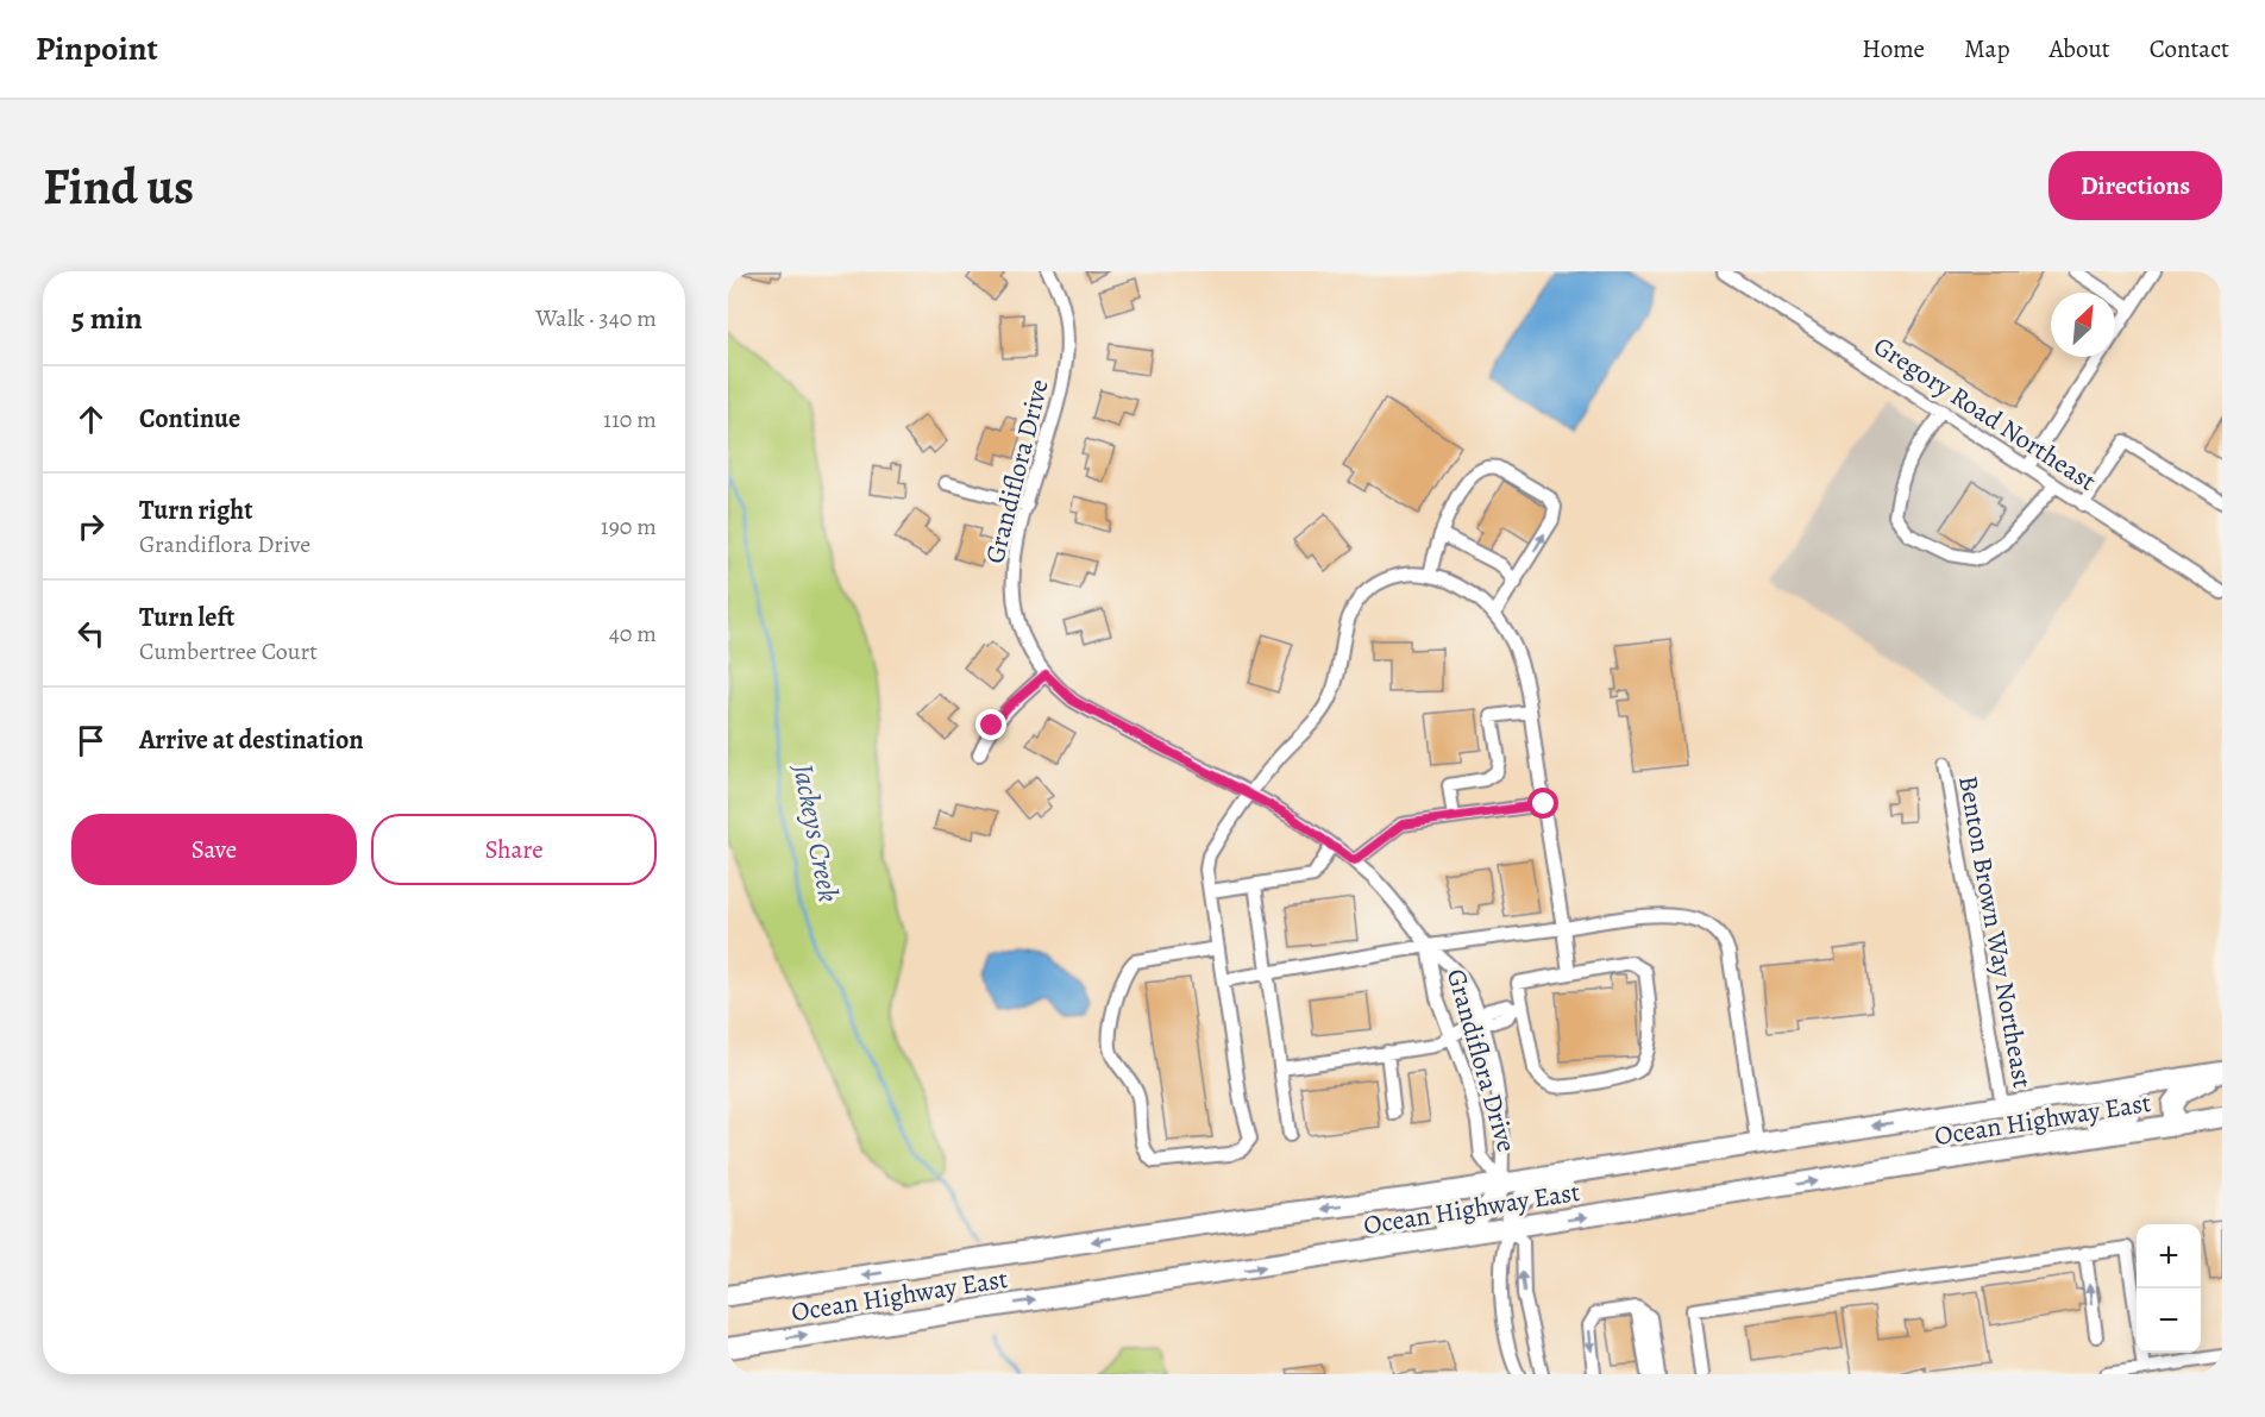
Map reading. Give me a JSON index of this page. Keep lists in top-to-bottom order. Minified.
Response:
{"streets":{"highway":["Ocean Highway East"],"street":["Gregory Road Northeast","Grandiflora Drive","Benton Brown Way Northeast"]},"crossings":[["Grandiflora Drive","Ocean Highway East"],["Benton Brown Way Northeast","Ocean Highway East"]],"water":["Jackeys Creek"],"north":"top right","page":{"header":"Pinpoint","nav":["Home","Map","About","Contact"],"buttons":["Directions",["Save","Share"]],"title":"Find us","heading":["5 min","Walk · 340 m"],"list":[["Continue","110 m"],["Turn right","Grandiflora Drive","190 m"],["Turn left","Cumbertree Court","40 m"],"Arrive at destination"],"map_buttons":["+","−"]}}
